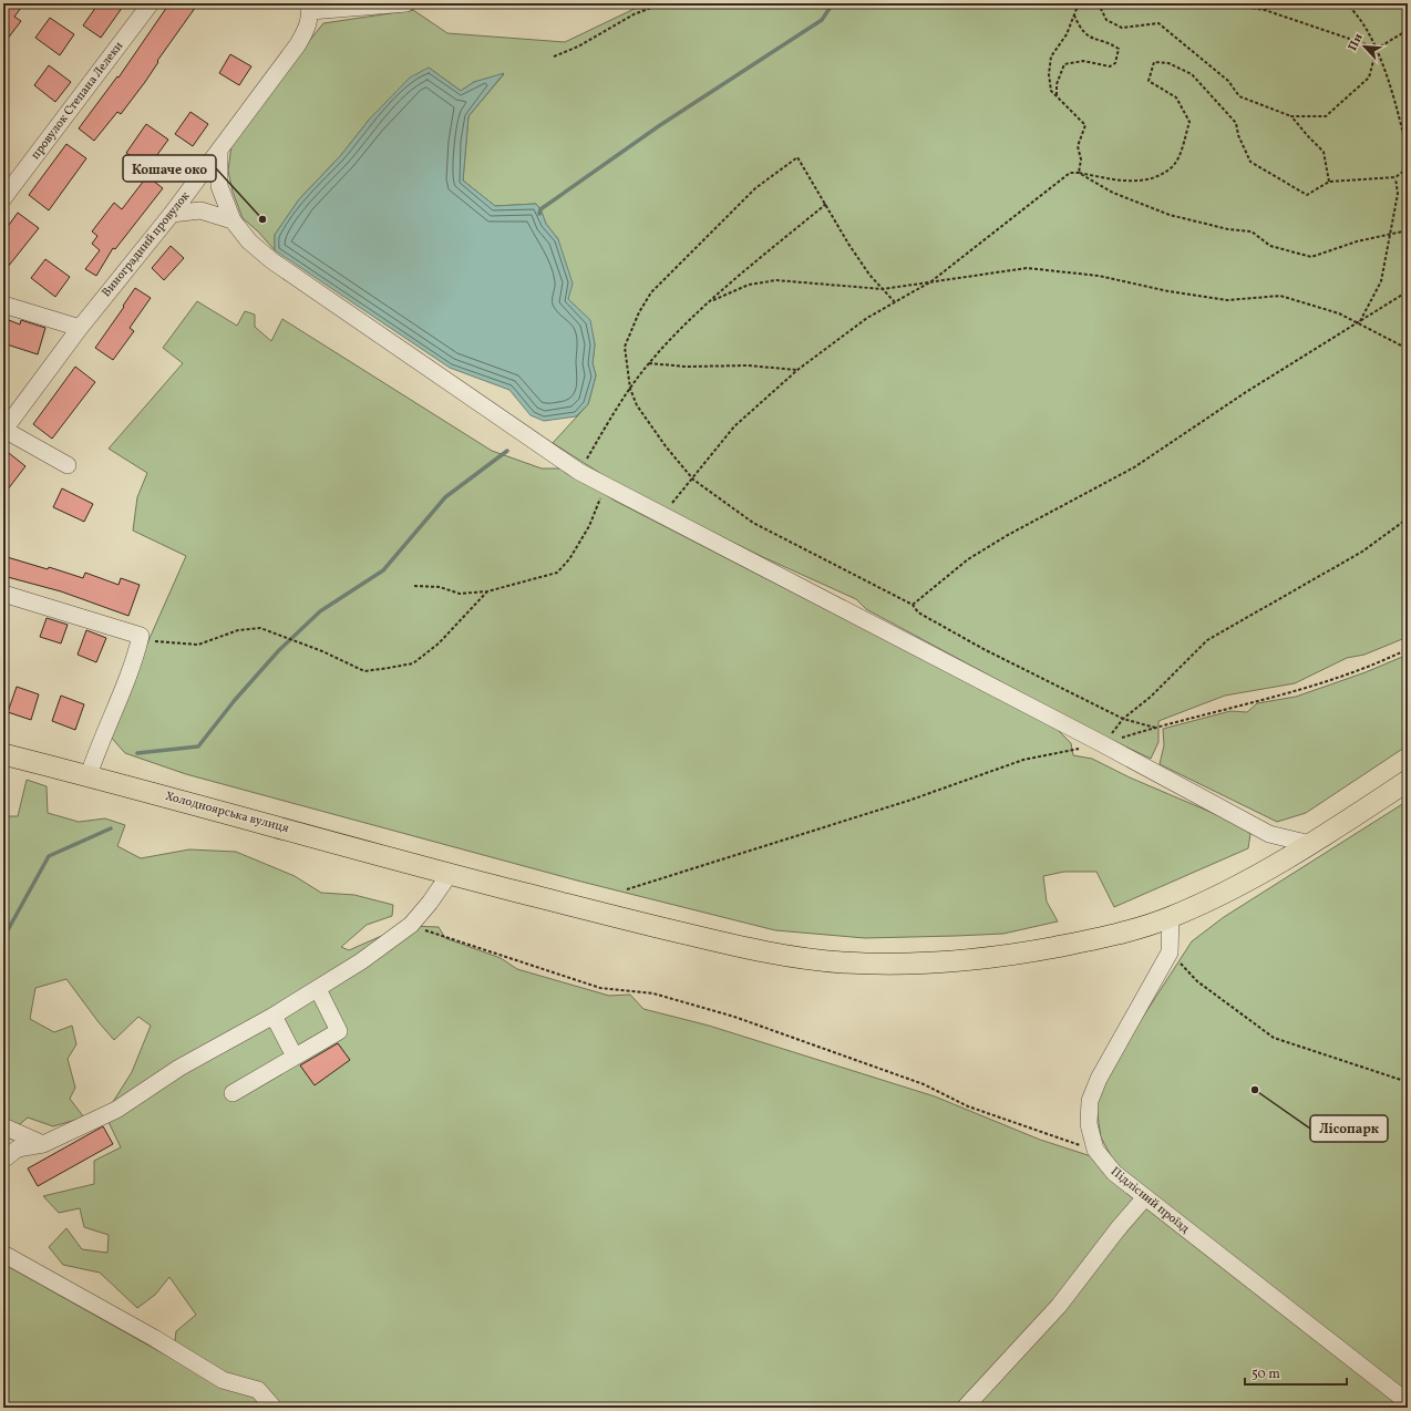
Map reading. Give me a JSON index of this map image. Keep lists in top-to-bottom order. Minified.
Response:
{"streets":{"main road":["Холодноярська вулиця"],"street":["провулок Степана Лелеки","Виноградний провулок","Підлісний проїзд"]},"crossings":[["Холодноярська вулиця","Підлісний проїзд"]],"places":["Кошаче око","Лісопарк"],"scale_bar":"50 m","north":"top left"}
